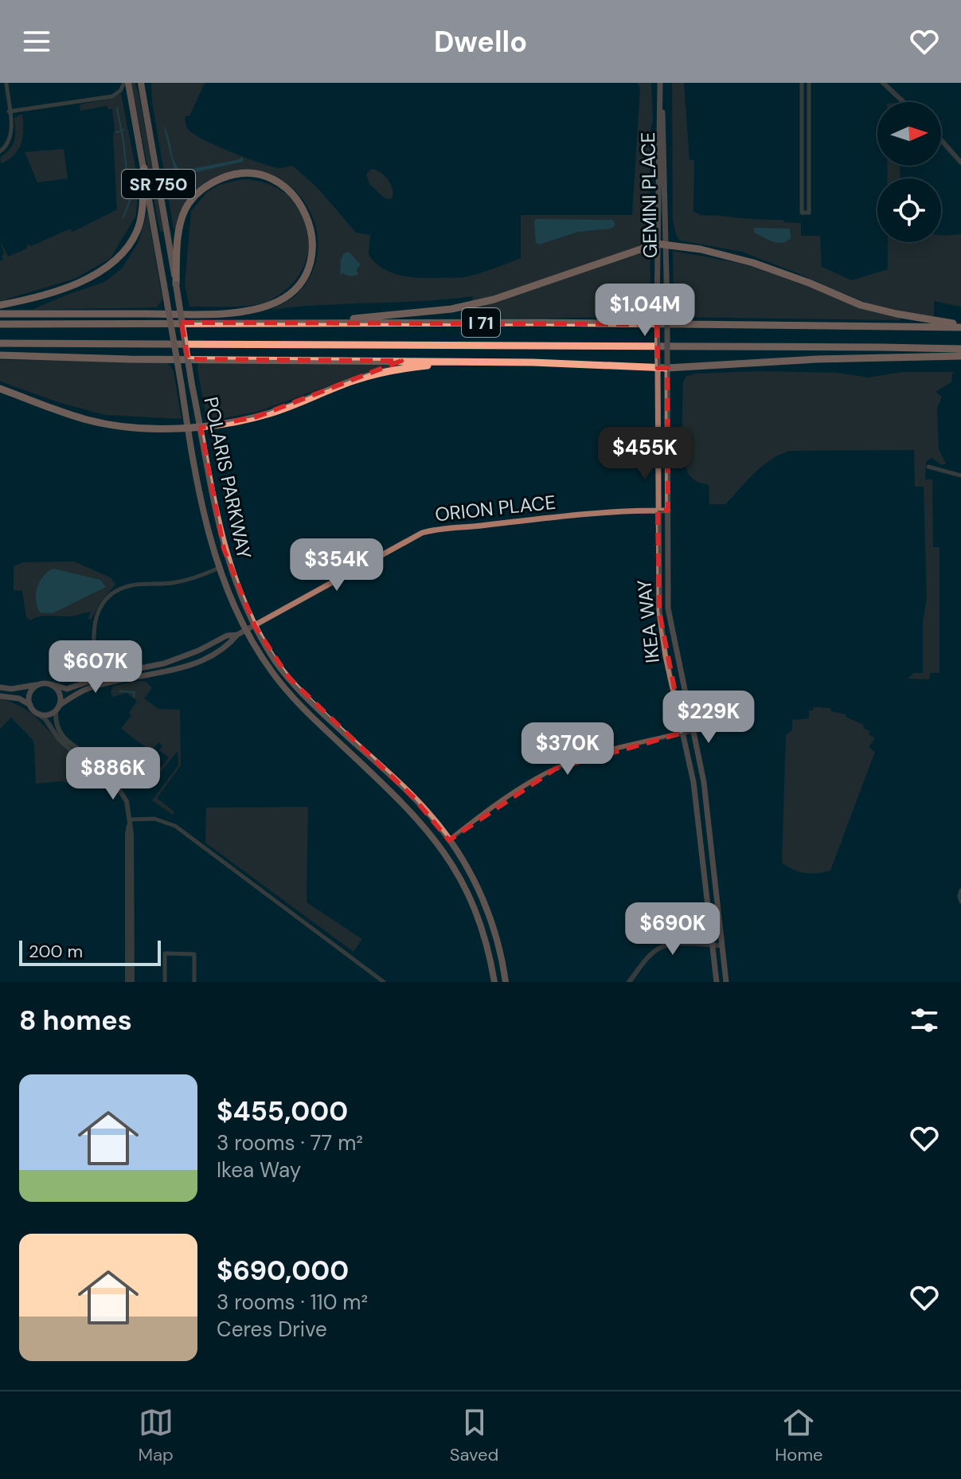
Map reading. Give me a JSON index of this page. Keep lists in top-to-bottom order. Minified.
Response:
{"streets":{"highway":["I 71"],"main road":["SR 750","GEMINI PLACE","POLARIS PARKWAY","ORION PLACE","IKEA WAY"]},"crossings":[["GEMINI PLACE","IKEA WAY"],["POLARIS PARKWAY","ORION PLACE"],["ORION PLACE","IKEA WAY"]],"scale_bar":"200 m","north":"right","page":{"header":"Dwello","price":["$1.04M","$455K","$354K","$607K","$229K","$370K","$886K","$690K"],"scale":"200 m","heading":"8 homes","list":[{"name":"$455,000","note":"3 rooms · 77 m² · Ikea Way"},{"name":"$690,000","note":"3 rooms · 110 m² · Ceres Drive"}],"tabs":["Map","Saved","Home"]}}
